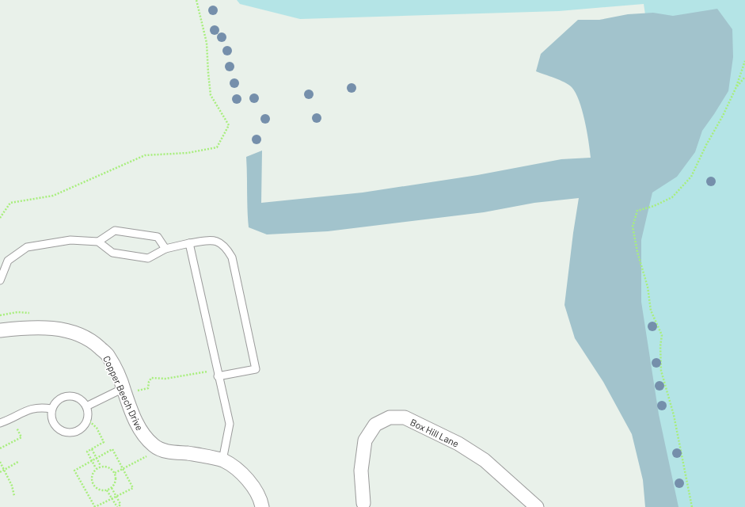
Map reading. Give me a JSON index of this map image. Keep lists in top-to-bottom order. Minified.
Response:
{"streets":{"street":["Copper Beech Drive","Box Hill Lane"]}}
